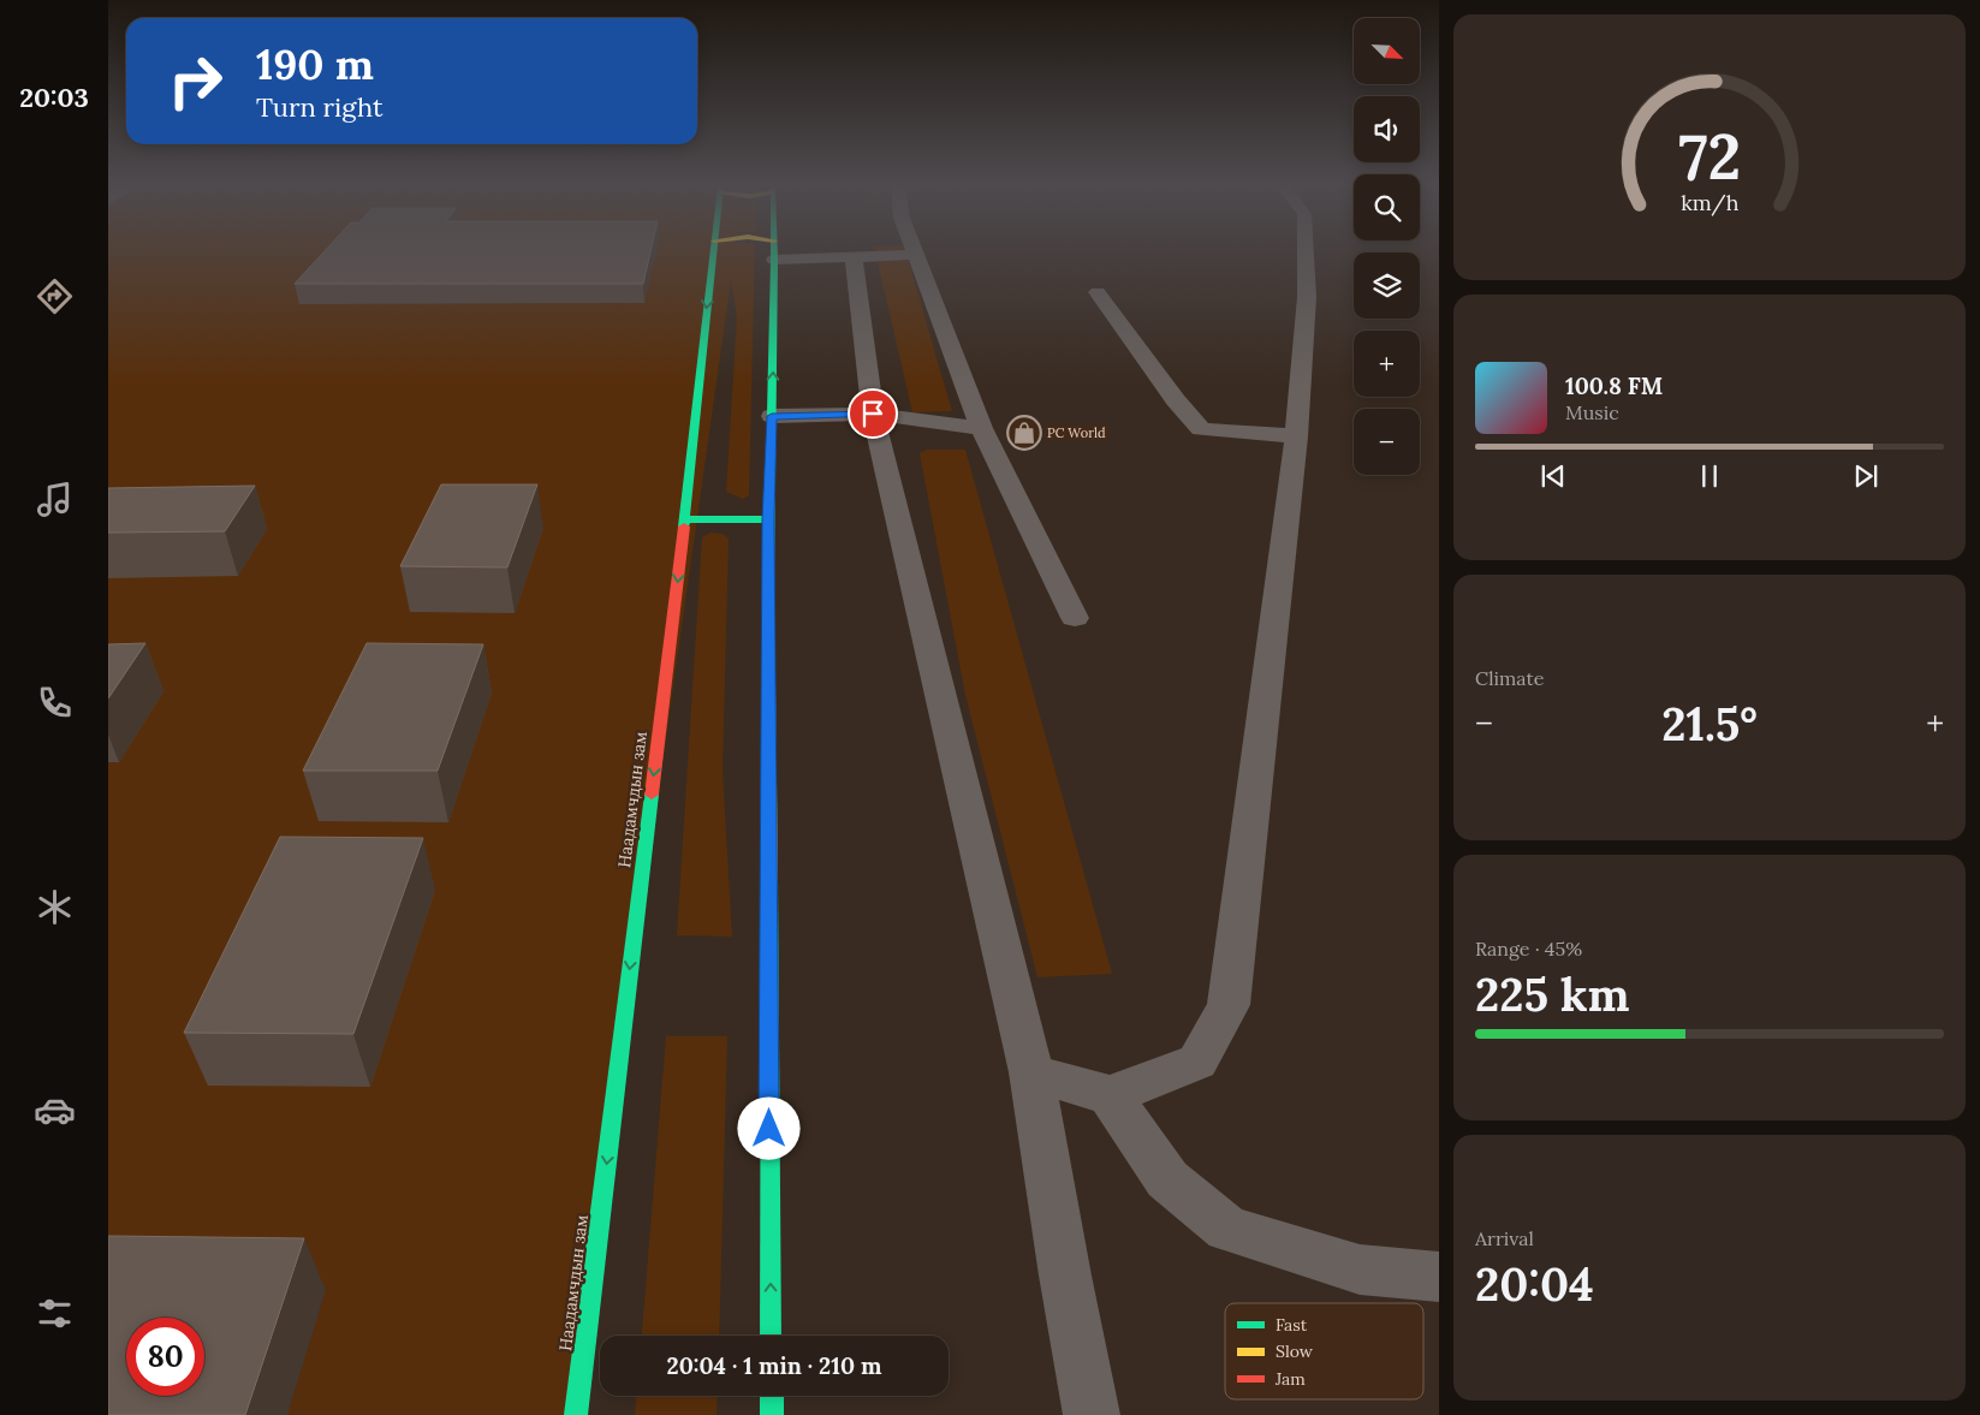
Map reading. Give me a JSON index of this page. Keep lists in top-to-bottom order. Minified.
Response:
{"streets":{"highway":["Наадамчдын зам"]},"places":{"shop":["PC World"]},"legend":["Fast","Slow","Jam"],"north":"bottom right","page":{"tabs":"20:03","map_buttons":["+","−"],"turn":["190 m","Turn right"],"song":["100.8 FM","Music"],"tile":["Climate",["Range · 45%","225 km"],["Arrival","20:04"]],"heat":["−","21.5°","+"],"limit":"80","trip":"20:04 · 1 min · 210 m","gauge":["72","km/h"]}}
